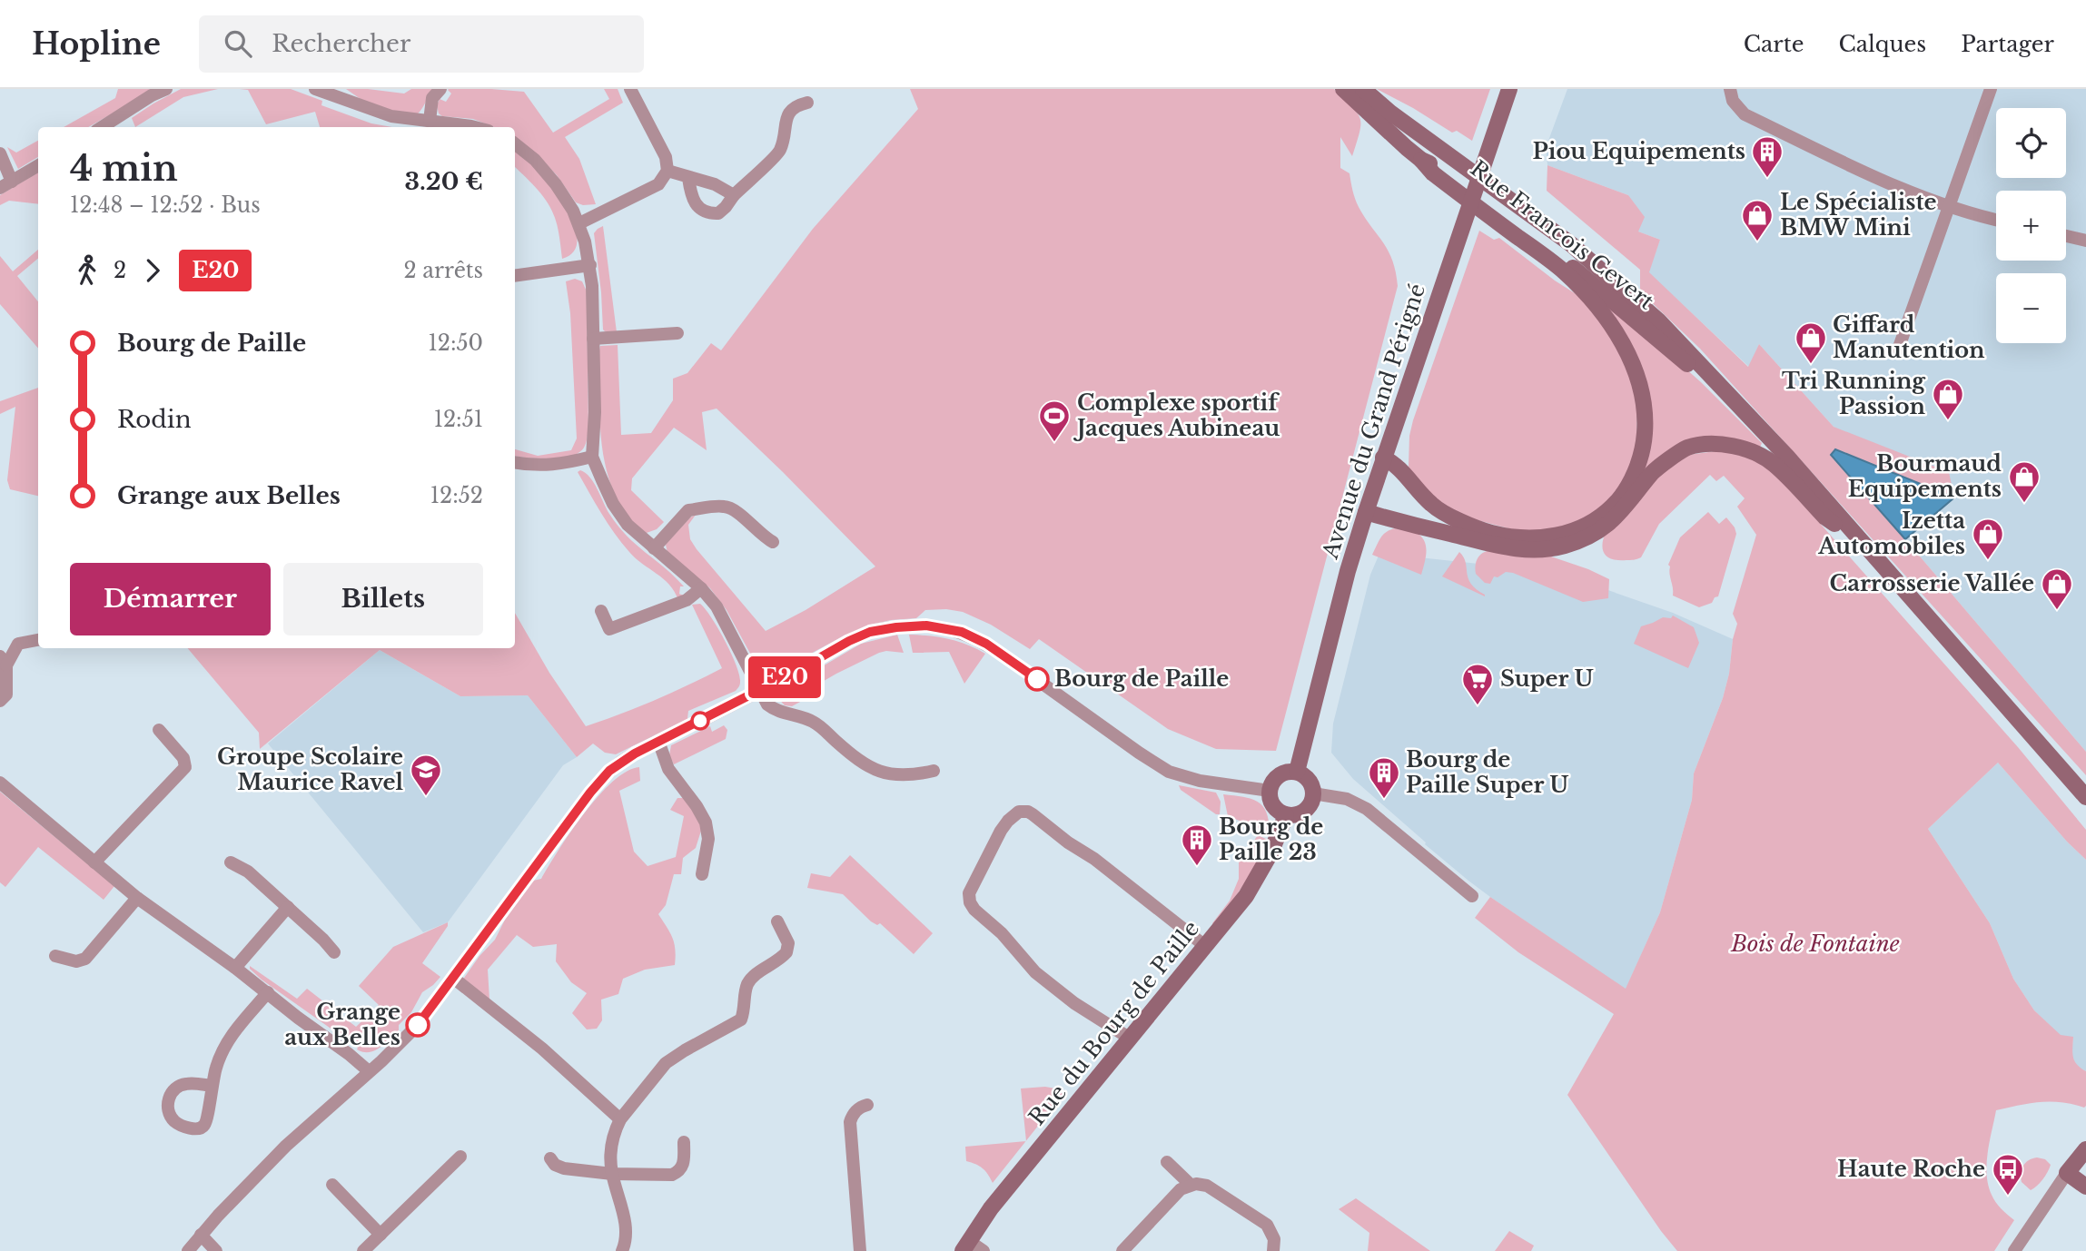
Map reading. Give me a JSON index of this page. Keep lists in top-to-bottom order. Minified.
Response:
{"streets":{"street":["Rue Francois Cevert","Avenue du Grand Périgné","Rue du Bourg de Paille"]},"crossings":[["Avenue du Grand Périgné","Rue du Bourg de Paille"]],"parks":["Bois de Fontaine"],"places":{"building":["Piou Equipements","Bourg de Paille Super U","Bourg de Paille 23"],"shop":["Le Spécialiste BMW Mini","Giffard Manutention","Tri Running Passion","Bourmaud Equipements","Izetta Automobiles","Carrosserie Vallée"],"sports":["Complexe sportif Jacques Aubineau"],"other":["Bourg de Paille","Grange aux Belles"],"supermarket":["Super U"],"school or university":["Groupe Scolaire Maurice Ravel"],"bus stop":["Haute Roche"]},"lines":["bus line E20"],"page":{"header":"Hopline","search":"Rechercher","nav":["Carte","Calques","Partager"],"on_map":"E20","map_buttons":["+","−"],"heading":["4 min","12:48 – 12:52 · Bus","3.20 €"],"legs":["2","E20","2 arrêts"],"list":[{"name":"Bourg de Paille","value":"12:50"},{"name":"Rodin","value":"12:51"},{"name":"Grange aux Belles","value":"12:52"}],"buttons":["Démarrer","Billets"]}}
